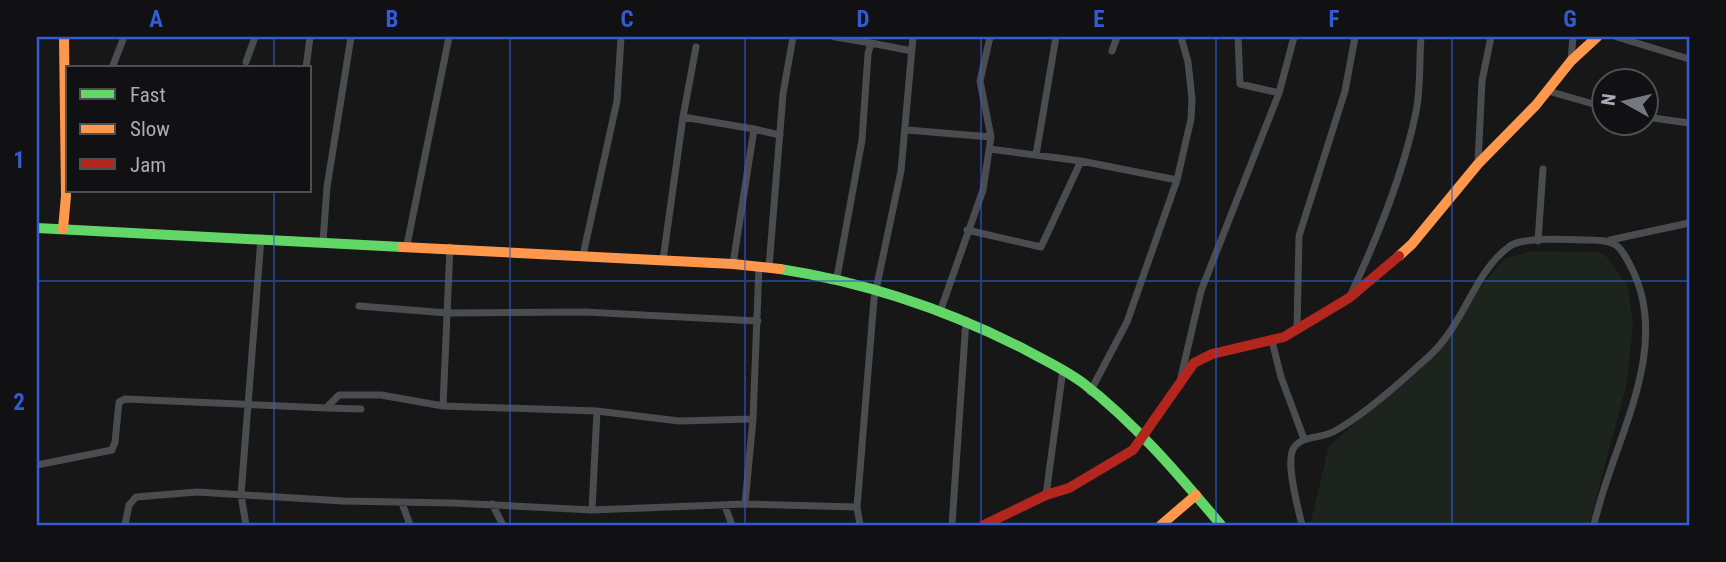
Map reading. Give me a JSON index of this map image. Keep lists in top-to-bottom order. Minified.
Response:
{"legend":["Fast","Slow","Jam"],"north":"left","grid":{"columns":["A","B","C","D","E","F","G"],"rows":["1","2"]}}
